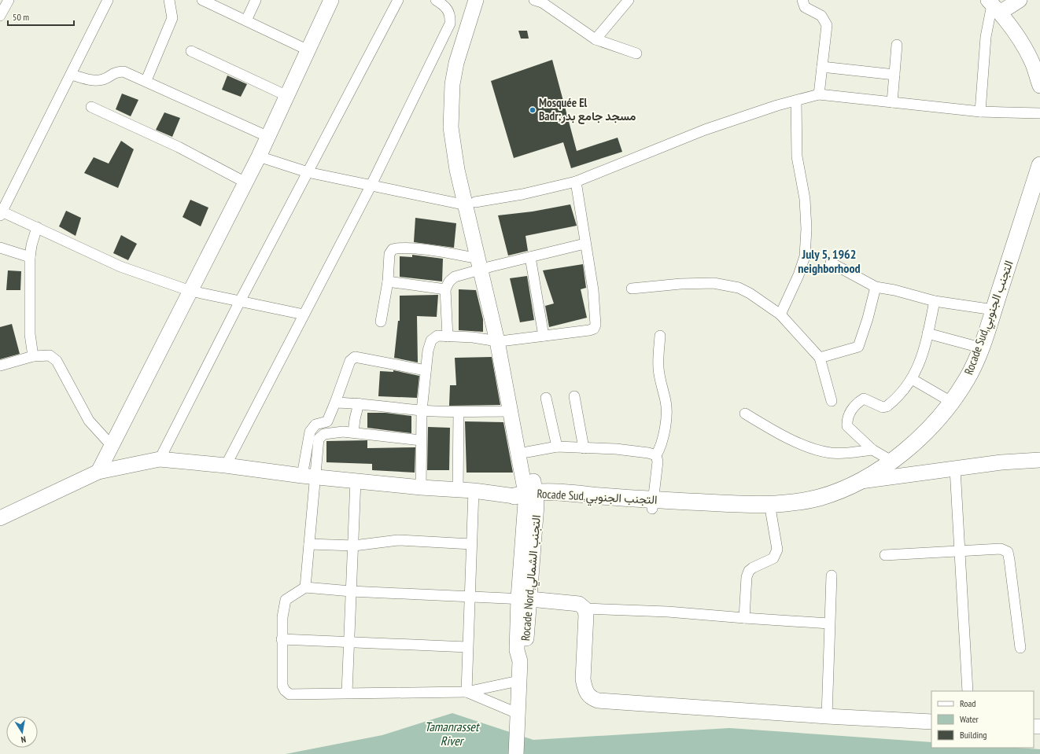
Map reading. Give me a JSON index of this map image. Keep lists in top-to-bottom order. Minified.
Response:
{"streets":{"main road":["Rocade Sud,التجنب الجنوبي"],"street":["Rocade Nord,التجنب الشمالي"]},"crossings":[["Rocade Sud,التجنب الجنوبي","Rocade Nord,التجنب الشمالي"]],"districts":["July 5, 1962 neighborhood"],"water":["Tamanrasset River"],"places":["Mosquée El Badr;مسجد جامع بدر"],"legend":["Road","Water","Building"],"scale_bar":"50 m","north":"bottom"}
